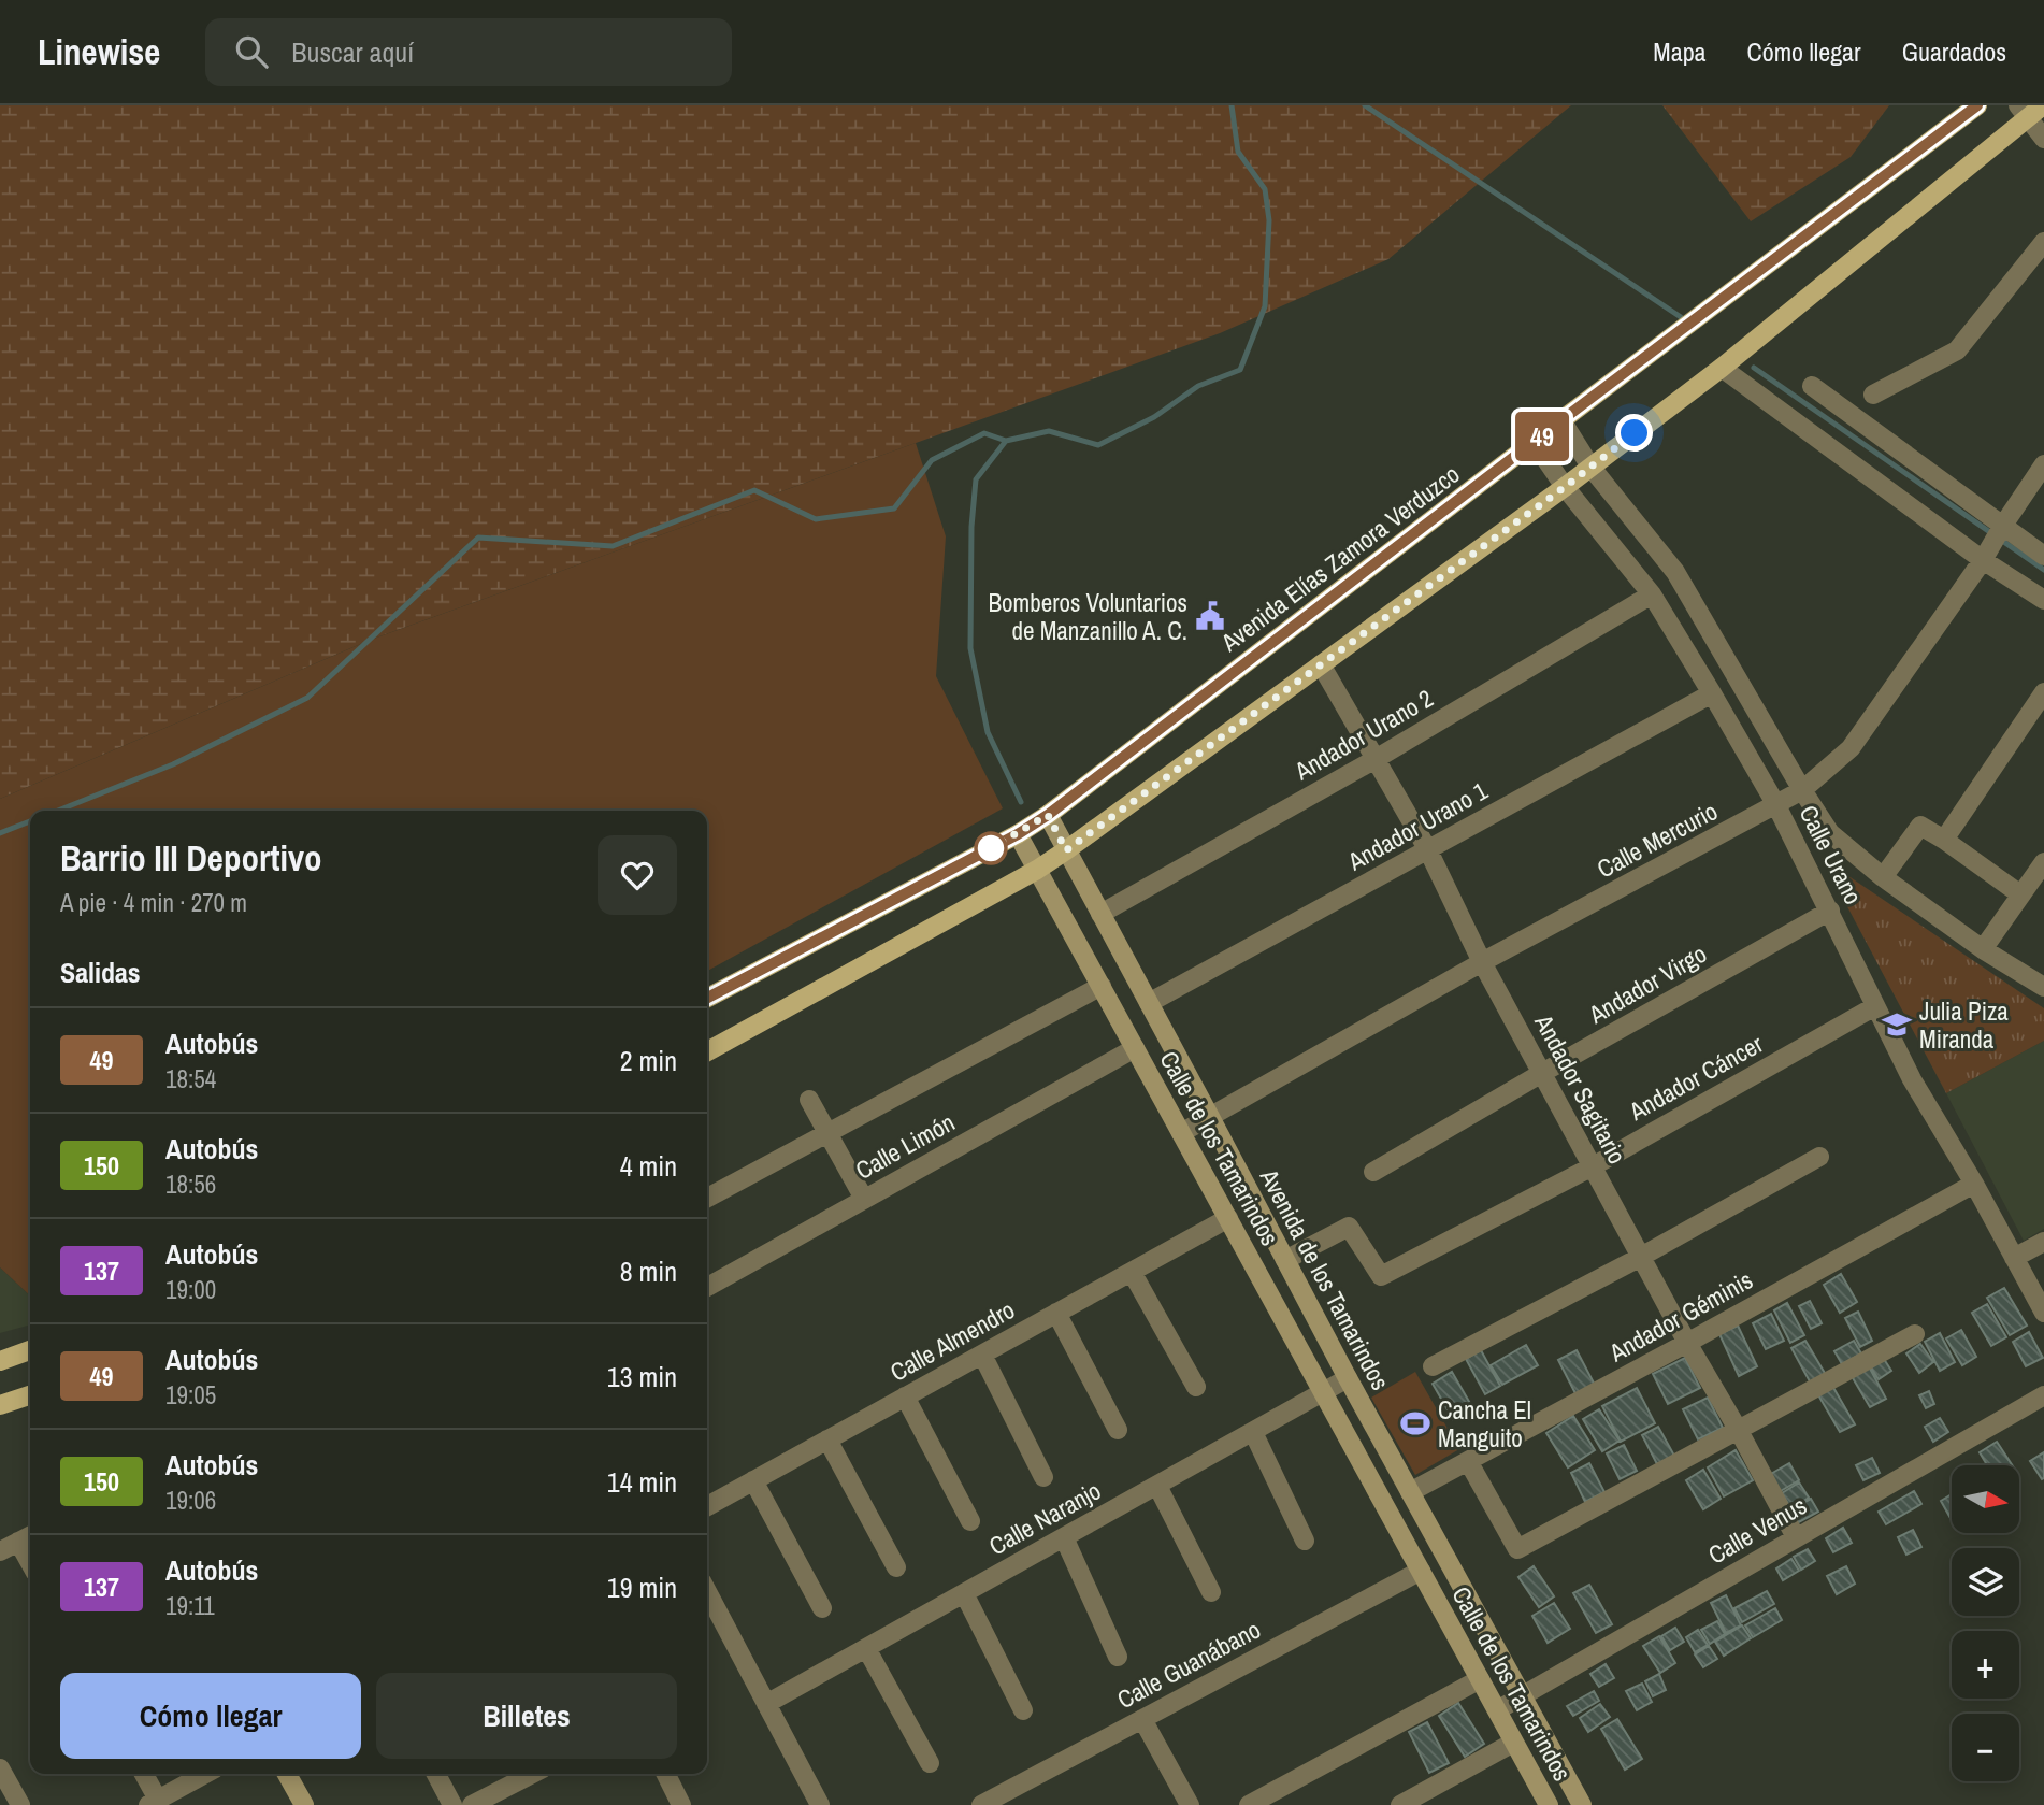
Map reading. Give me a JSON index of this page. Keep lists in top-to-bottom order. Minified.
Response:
{"streets":{"main road":["Avenida Elías Zamora Verduzco"],"street":["Andador Urano 2","Andador Urano 1","Calle Mercurio","Calle Urano","Andador Virgo","Andador Cáncer","Andador Sagitario","Calle Limón","Calle de los Tamarindos","Avenida de los Tamarindos","Andador Géminis","Calle Almendro","Calle Naranjo","Calle Venus","Calle Guanábano"]},"crossings":[["Avenida Elías Zamora Verduzco","Calle Urano"],["Avenida Elías Zamora Verduzco","Calle de los Tamarindos"],["Avenida Elías Zamora Verduzco","Avenida de los Tamarindos"],["Andador Urano 2","Calle Urano"],["Andador Urano 2","Andador Sagitario"],["Andador Urano 2","Avenida de los Tamarindos"],["Andador Urano 1","Calle Urano"],["Andador Urano 1","Andador Sagitario"],["Andador Urano 1","Avenida de los Tamarindos"],["Calle Mercurio","Calle Urano"],["Calle Mercurio","Andador Sagitario"],["Calle Mercurio","Calle de los Tamarindos"],["Calle Mercurio","Avenida de los Tamarindos"],["Calle Urano","Andador Virgo"],["Calle Urano","Andador Cáncer"],["Calle Urano","Andador Géminis"],["Andador Virgo","Andador Sagitario"],["Andador Cáncer","Andador Sagitario"],["Andador Cáncer","Avenida de los Tamarindos"],["Andador Sagitario","Andador Géminis"],["Andador Sagitario","Calle Venus"],["Calle Limón","Calle de los Tamarindos"],["Calle de los Tamarindos","Calle Almendro"],["Calle de los Tamarindos","Calle Naranjo"],["Calle de los Tamarindos","Calle Venus"],["Calle de los Tamarindos","Calle Guanábano"],["Avenida de los Tamarindos","Andador Géminis"],["Avenida de los Tamarindos","Calle Naranjo"],["Avenida de los Tamarindos","Calle Venus"]],"places":{"public building":["Bomberos Voluntarios de Manzanillo A. C."],"school or university":["Julia Piza Miranda"],"sports":["Cancha El Manguito"]},"lines":["bus line 49"],"north":"right","page":{"header":"Linewise","search":"Buscar aquí","nav":["Mapa","Cómo llegar","Guardados"],"on_map":"49","heading":[["Barrio III Deportivo","A pie · 4 min · 270 m"],"Salidas"],"list":[{"mark":"49","name":"Autobús","note":"18:54","value":"2 min"},{"mark":"150","name":"Autobús","note":"18:56","value":"4 min"},{"mark":"137","name":"Autobús","note":"19:00","value":"8 min"},{"mark":"49","name":"Autobús","note":"19:05","value":"13 min"},{"mark":"150","name":"Autobús","note":"19:06","value":"14 min"},{"mark":"137","name":"Autobús","note":"19:11","value":"19 min"}],"map_buttons":["+","−"],"buttons":["Cómo llegar","Billetes"]}}
